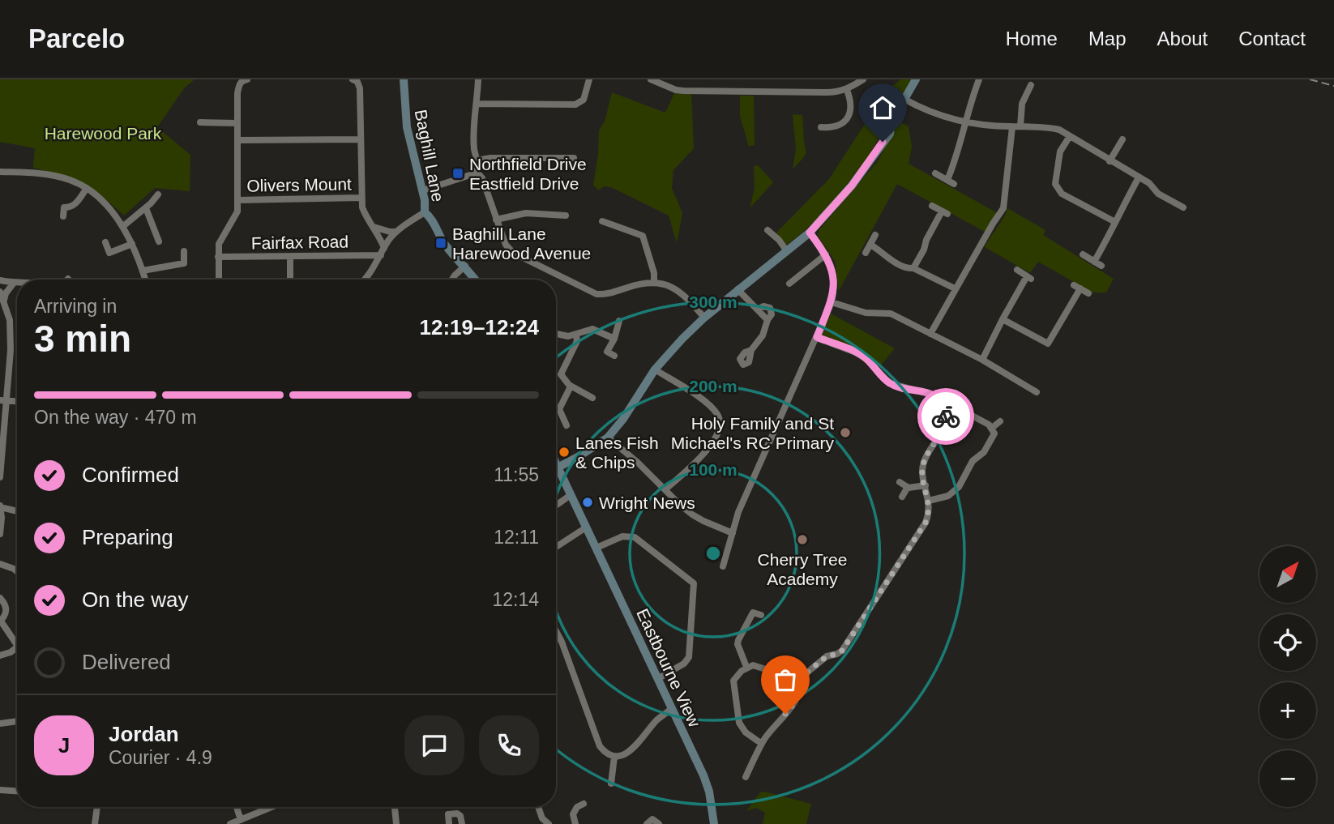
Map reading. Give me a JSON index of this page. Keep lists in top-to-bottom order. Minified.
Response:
{"streets":{"street":["Baghill Lane","Olivers Mount","Fairfax Road","Eastbourne View"]},"parks":["Harewood Park"],"places":{"transit":["Northfield Drive Eastfield Drive","Baghill Lane Harewood Avenue"],"other":["Holy Family and St Michael's RC Primary","Lanes Fish & Chips","Wright News","Cherry Tree Academy"]},"north":"top right","page":{"header":"Parcelo","nav":["Home","Map","About","Contact"],"heading":["3 min","Arriving in","12:19–12:24"],"panel":["Jordan","Courier · 4.9"],"bar":"On the way · 470 m","list":[["Confirmed","11:55"],["Preparing","12:11"],["On the way","12:14"],"Delivered"],"map_buttons":["+","−"],"round":"J"},"rings":["300 m","200 m","100 m"]}
